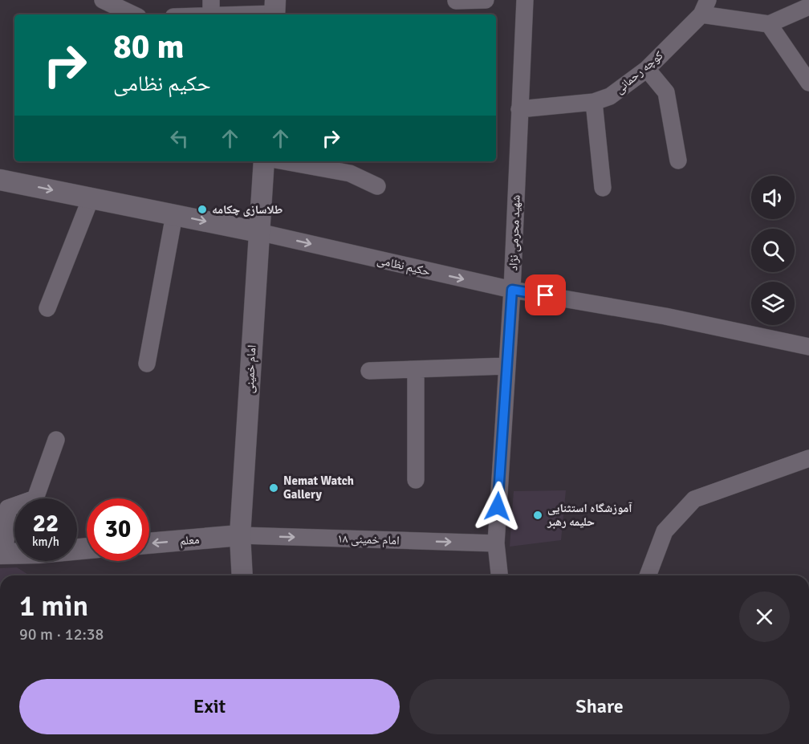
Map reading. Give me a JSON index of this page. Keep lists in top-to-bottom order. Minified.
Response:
{"streets":{"street":["کوچه رحمانی","شهید محرمی نژاد","حکیم نظامی","امام خمینی","امام خمینی ۱۸","معلم"]},"crossings":[["کوچه رحمانی","شهید محرمی نژاد"],["شهید محرمی نژاد","حکیم نظامی"],["شهید محرمی نژاد","امام خمینی ۱۸"],["حکیم نظامی","امام خمینی"],["امام خمینی","امام خمینی ۱۸"],["امام خمینی","معلم"],["امام خمینی ۱۸","معلم"]],"one_way":["امام خمینی ۱۸","معلم"],"places":["طلاسازی چکامه","Nemat Watch Gallery","آموزشگاه استثنایی حلیمه رهبر"],"page":{"turn":["80 m","حکیم نظامی"],"speed":"22 km/h","limit":"30","heading":["1 min","90 m · 12:38"],"buttons":["Exit","Share"]}}
